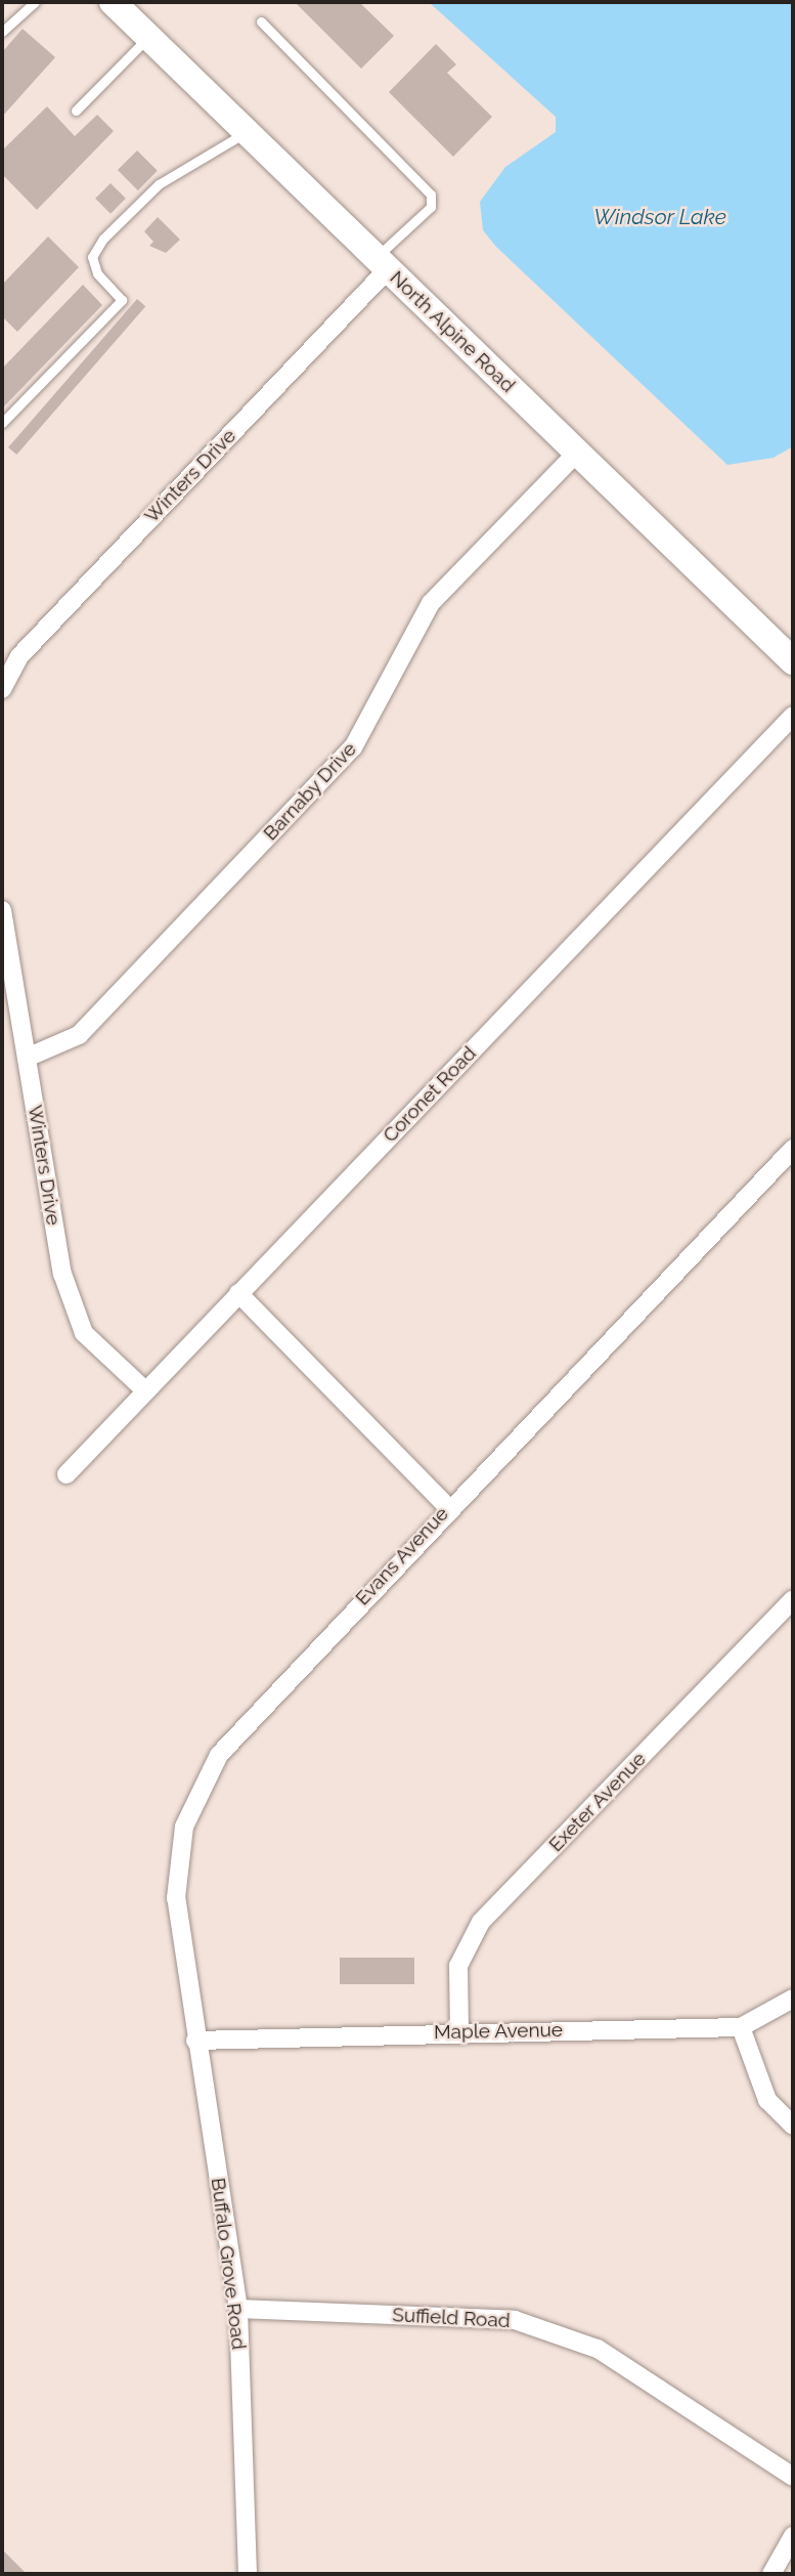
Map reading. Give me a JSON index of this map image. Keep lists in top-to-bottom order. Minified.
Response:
{"streets":{"main road":["North Alpine Road"],"street":["Winters Drive","Barnaby Drive","Coronet Road","Evans Avenue","Exeter Avenue","Maple Avenue","Buffalo Grove Road","Suffield Road"]},"crossings":[["North Alpine Road","Winters Drive"],["North Alpine Road","Barnaby Drive"],["Winters Drive","Barnaby Drive"],["Winters Drive","Coronet Road"],["Evans Avenue","Maple Avenue"],["Evans Avenue","Buffalo Grove Road"],["Exeter Avenue","Maple Avenue"],["Maple Avenue","Buffalo Grove Road"],["Buffalo Grove Road","Suffield Road"]],"water":["Windsor Lake"]}
